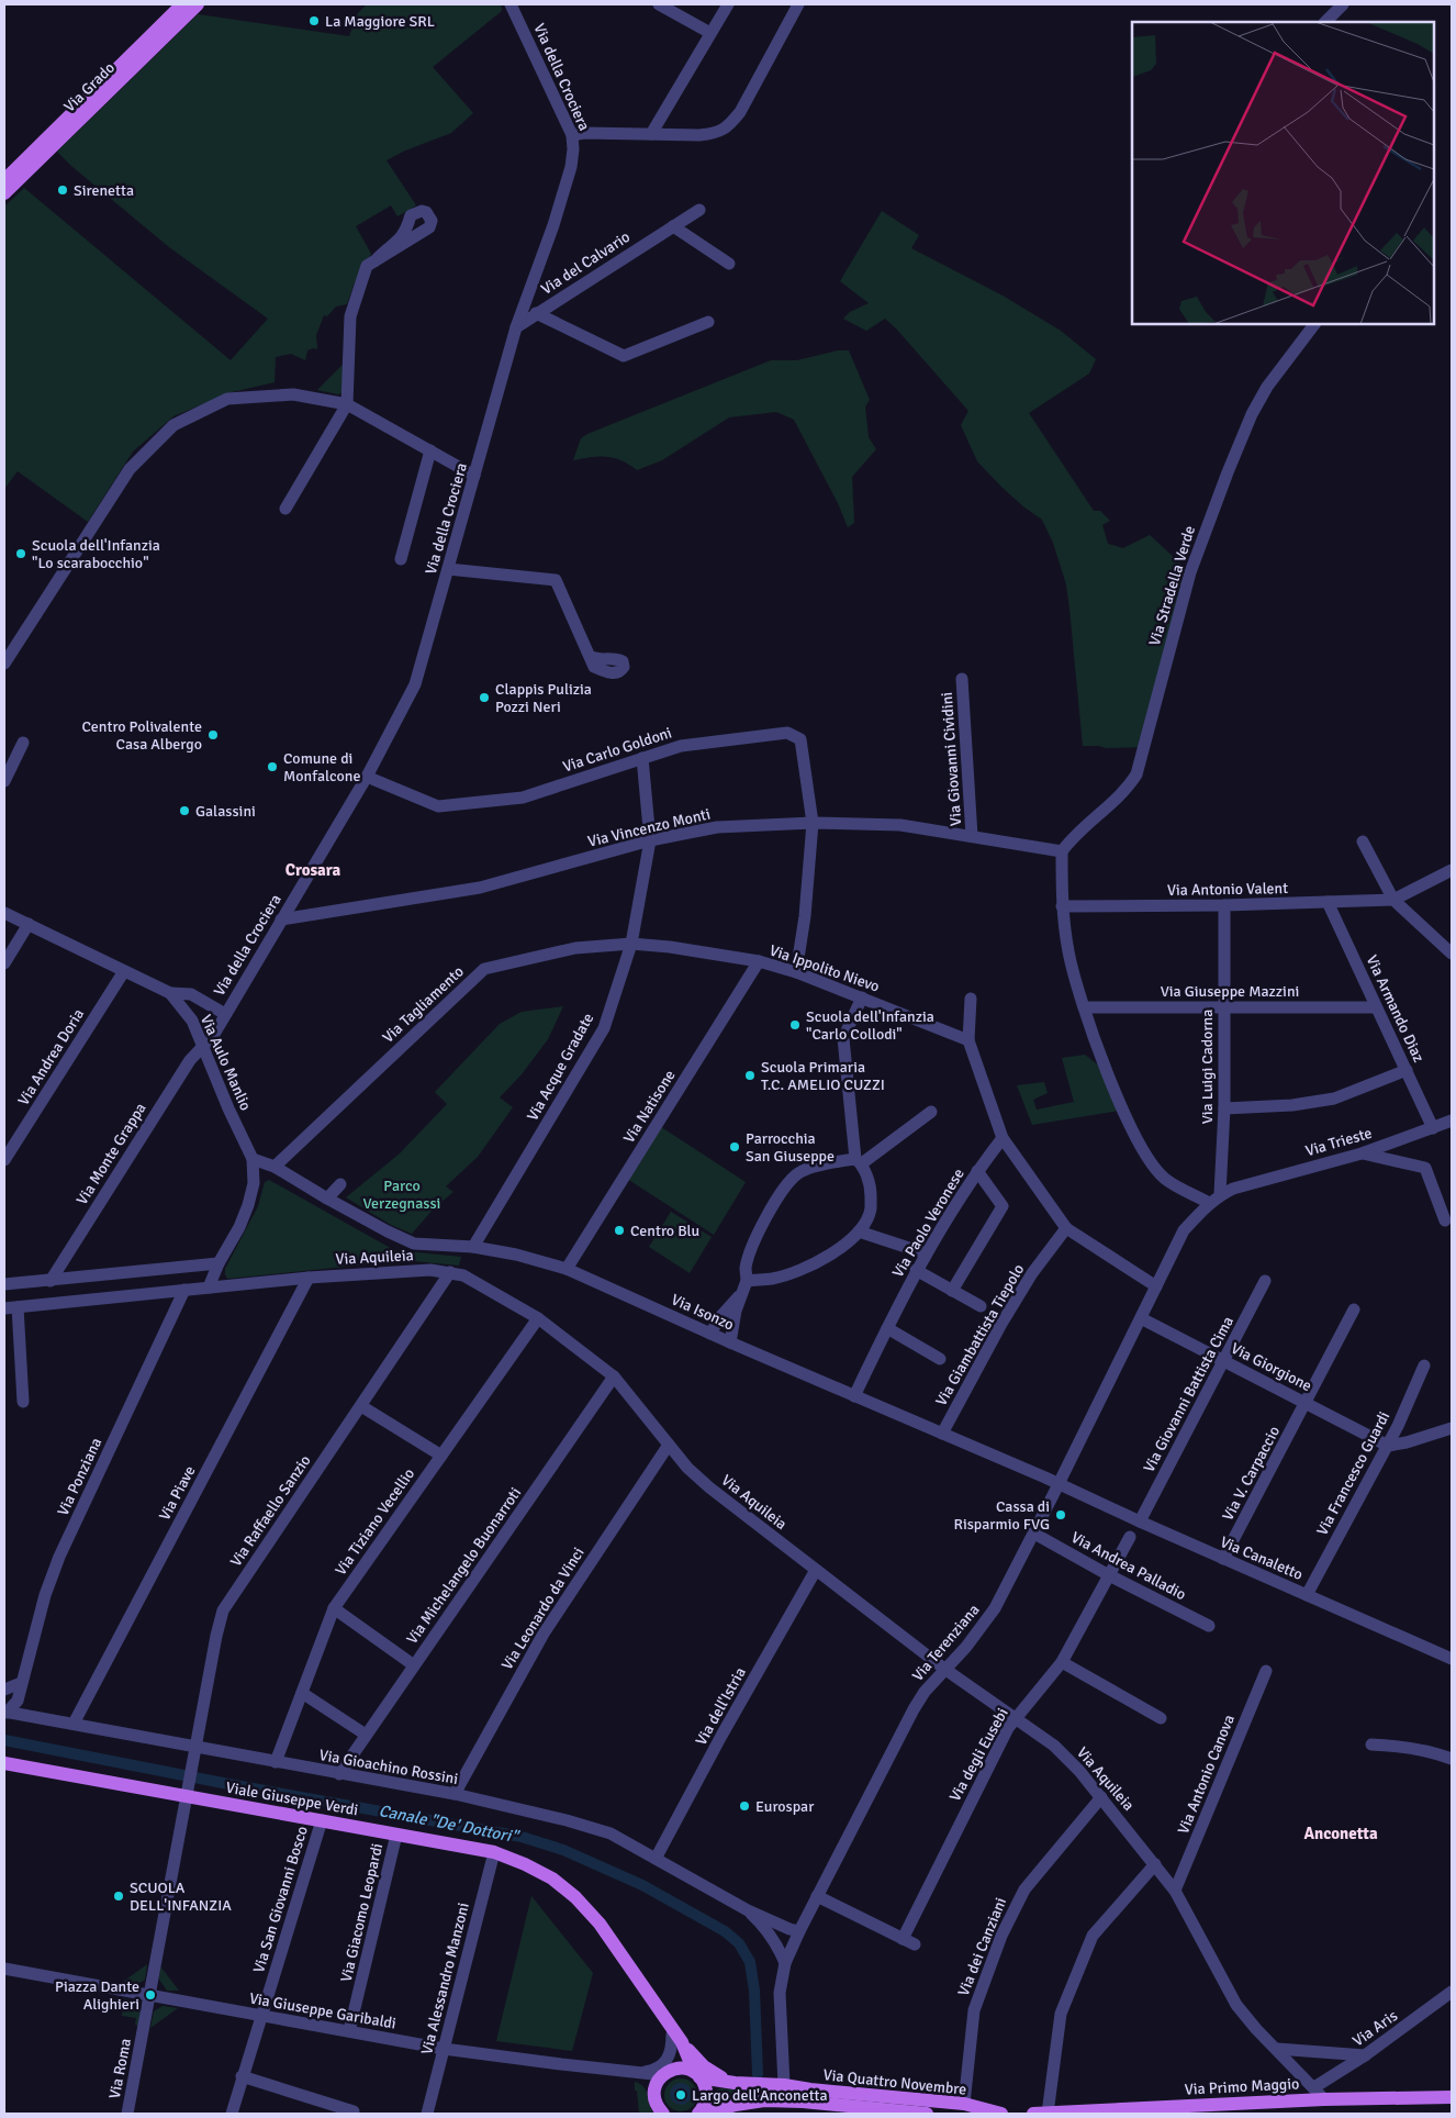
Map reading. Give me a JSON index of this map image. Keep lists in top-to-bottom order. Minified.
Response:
{"streets":{"main road":["Via Grado","Viale Giuseppe Verdi","Via Quattro Novembre","Via Primo Maggio"],"street":["Via della Crociera","Via del Calvario","Via Stradella Verde","Via Carlo Goldoni","Via Giovanni Cividini","Via Vincenzo Monti","Via Antonio Valent","Via Ippolito Nievo","Via Giuseppe Mazzini","Via Tagliamento","Via Armando Diaz","Via Andrea Doria","Via Aulo Manlio","Via Acque Gradate","Via Luigi Cadorna","Via Natisone","Via Trieste","Via Monte Grappa","Via Paolo Veronese","Via Aquileia","Via Isonzo","Via Giambattista Tiepolo","Via Giorgione","Via Giovanni Battista Cima","Via V. Carpaccio","Via Francesco Guardi","Via Ponziana","Via Piave","Via Raffaello Sanzio","Via Tiziano Vecellio","Via Canaletto","Via Michelangelo Buonarroti","Via Andrea Palladio","Via Leonardo da Vinci","Via Terenziana","Via dell'Istria","Via degli Eusebi","Via Gioachino Rossini","Via Antonio Canova","Via San Giovanni Bosco","Via Giacomo Leopardi","Via dei Canziani","Via Alessandro Manzoni","Via Giuseppe Garibaldi","Via Aris","Via Roma"]},"crossings":[["Via della Crociera","Via del Calvario"],["Via della Crociera","Via Carlo Goldoni"],["Via della Crociera","Via Vincenzo Monti"],["Via della Crociera","Via Aulo Manlio"],["Via della Crociera","Via Monte Grappa"],["Via Stradella Verde","Via Vincenzo Monti"],["Via Carlo Goldoni","Via Vincenzo Monti"],["Via Carlo Goldoni","Via Acque Gradate"],["Via Giovanni Cividini","Via Vincenzo Monti"],["Via Vincenzo Monti","Via Acque Gradate"],["Via Antonio Valent","Via Armando Diaz"],["Via Antonio Valent","Via Luigi Cadorna"],["Via Ippolito Nievo","Via Tagliamento"],["Via Ippolito Nievo","Via Acque Gradate"],["Via Ippolito Nievo","Via Natisone"],["Via Giuseppe Mazzini","Via Armando Diaz"],["Via Giuseppe Mazzini","Via Luigi Cadorna"],["Via Tagliamento","Via Acque Gradate"],["Via Tagliamento","Via Isonzo"],["Via Armando Diaz","Via Trieste"],["Via Andrea Doria","Via Aulo Manlio"],["Via Aulo Manlio","Via Monte Grappa"],["Via Aulo Manlio","Via Aquileia"],["Via Aulo Manlio","Via Isonzo"],["Via Acque Gradate","Via Isonzo"],["Via Luigi Cadorna","Via Terenziana"],["Via Natisone","Via Isonzo"],["Via Trieste","Via Terenziana"],["Via Paolo Veronese","Via Isonzo"],["Via Aquileia","Via Ponziana"],["Via Aquileia","Via Piave"],["Via Aquileia","Via Raffaello Sanzio"],["Via Aquileia","Via Tiziano Vecellio"],["Via Aquileia","Via Michelangelo Buonarroti"],["Via Aquileia","Via Leonardo da Vinci"],["Via Aquileia","Via Terenziana"],["Via Aquileia","Via dell'Istria"],["Via Aquileia","Via degli Eusebi"],["Via Aquileia","Via Antonio Canova"],["Via Aquileia","Via dei Canziani"],["Via Aquileia","Via Aris"],["Via Aquileia","Via Primo Maggio"],["Via Isonzo","Via Giambattista Tiepolo"],["Via Isonzo","Via Canaletto"],["Via Isonzo","Via Terenziana"],["Via Giorgione","Via Giovanni Battista Cima"],["Via Giorgione","Via V. Carpaccio"],["Via Giorgione","Via Francesco Guardi"],["Via Giorgione","Via Terenziana"],["Via Giovanni Battista Cima","Via Canaletto"],["Via V. Carpaccio","Via Canaletto"],["Via Francesco Guardi","Via Canaletto"],["Via Ponziana","Via Gioachino Rossini"],["Via Piave","Via Gioachino Rossini"],["Via Raffaello Sanzio","Via Gioachino Rossini"],["Via Raffaello Sanzio","Viale Giuseppe Verdi"],["Via Tiziano Vecellio","Via Gioachino Rossini"],["Via Canaletto","Via Terenziana"],["Via Michelangelo Buonarroti","Via Gioachino Rossini"],["Via Andrea Palladio","Via Terenziana"],["Via Andrea Palladio","Via degli Eusebi"],["Via Leonardo da Vinci","Via Gioachino Rossini"],["Via Terenziana","Via Gioachino Rossini"],["Via Terenziana","Via Quattro Novembre"],["Via dell'Istria","Via Gioachino Rossini"],["Viale Giuseppe Verdi","Via San Giovanni Bosco"],["Viale Giuseppe Verdi","Via Giacomo Leopardi"],["Viale Giuseppe Verdi","Via Alessandro Manzoni"],["Via San Giovanni Bosco","Via Giuseppe Garibaldi"],["Via Giacomo Leopardi","Via Giuseppe Garibaldi"],["Via dei Canziani","Via Quattro Novembre"],["Via Alessandro Manzoni","Via Giuseppe Garibaldi"],["Via Giuseppe Garibaldi","Via Roma"]],"districts":["Crosara","Anconetta"],"water":["Canale \"De' Dottori\""],"parks":["Parco Verzegnassi"],"places":["La Maggiore SRL","Sirenetta","Scuola dell'Infanzia \"Lo scarabocchio\"","Clappis Pulizia Pozzi Neri","Centro Polivalente Casa Albergo","Comune di Monfalcone","Galassini","Scuola dell'Infanzia \"Carlo Collodi\"","Scuola Primaria T.C. AMELIO CUZZI","Parrocchia San Giuseppe","Centro Blu","Cassa di Risparmio FVG","Eurospar","SCUOLA DELL'INFANZIA","Piazza Dante Alighieri","Largo dell'Anconetta"]}
